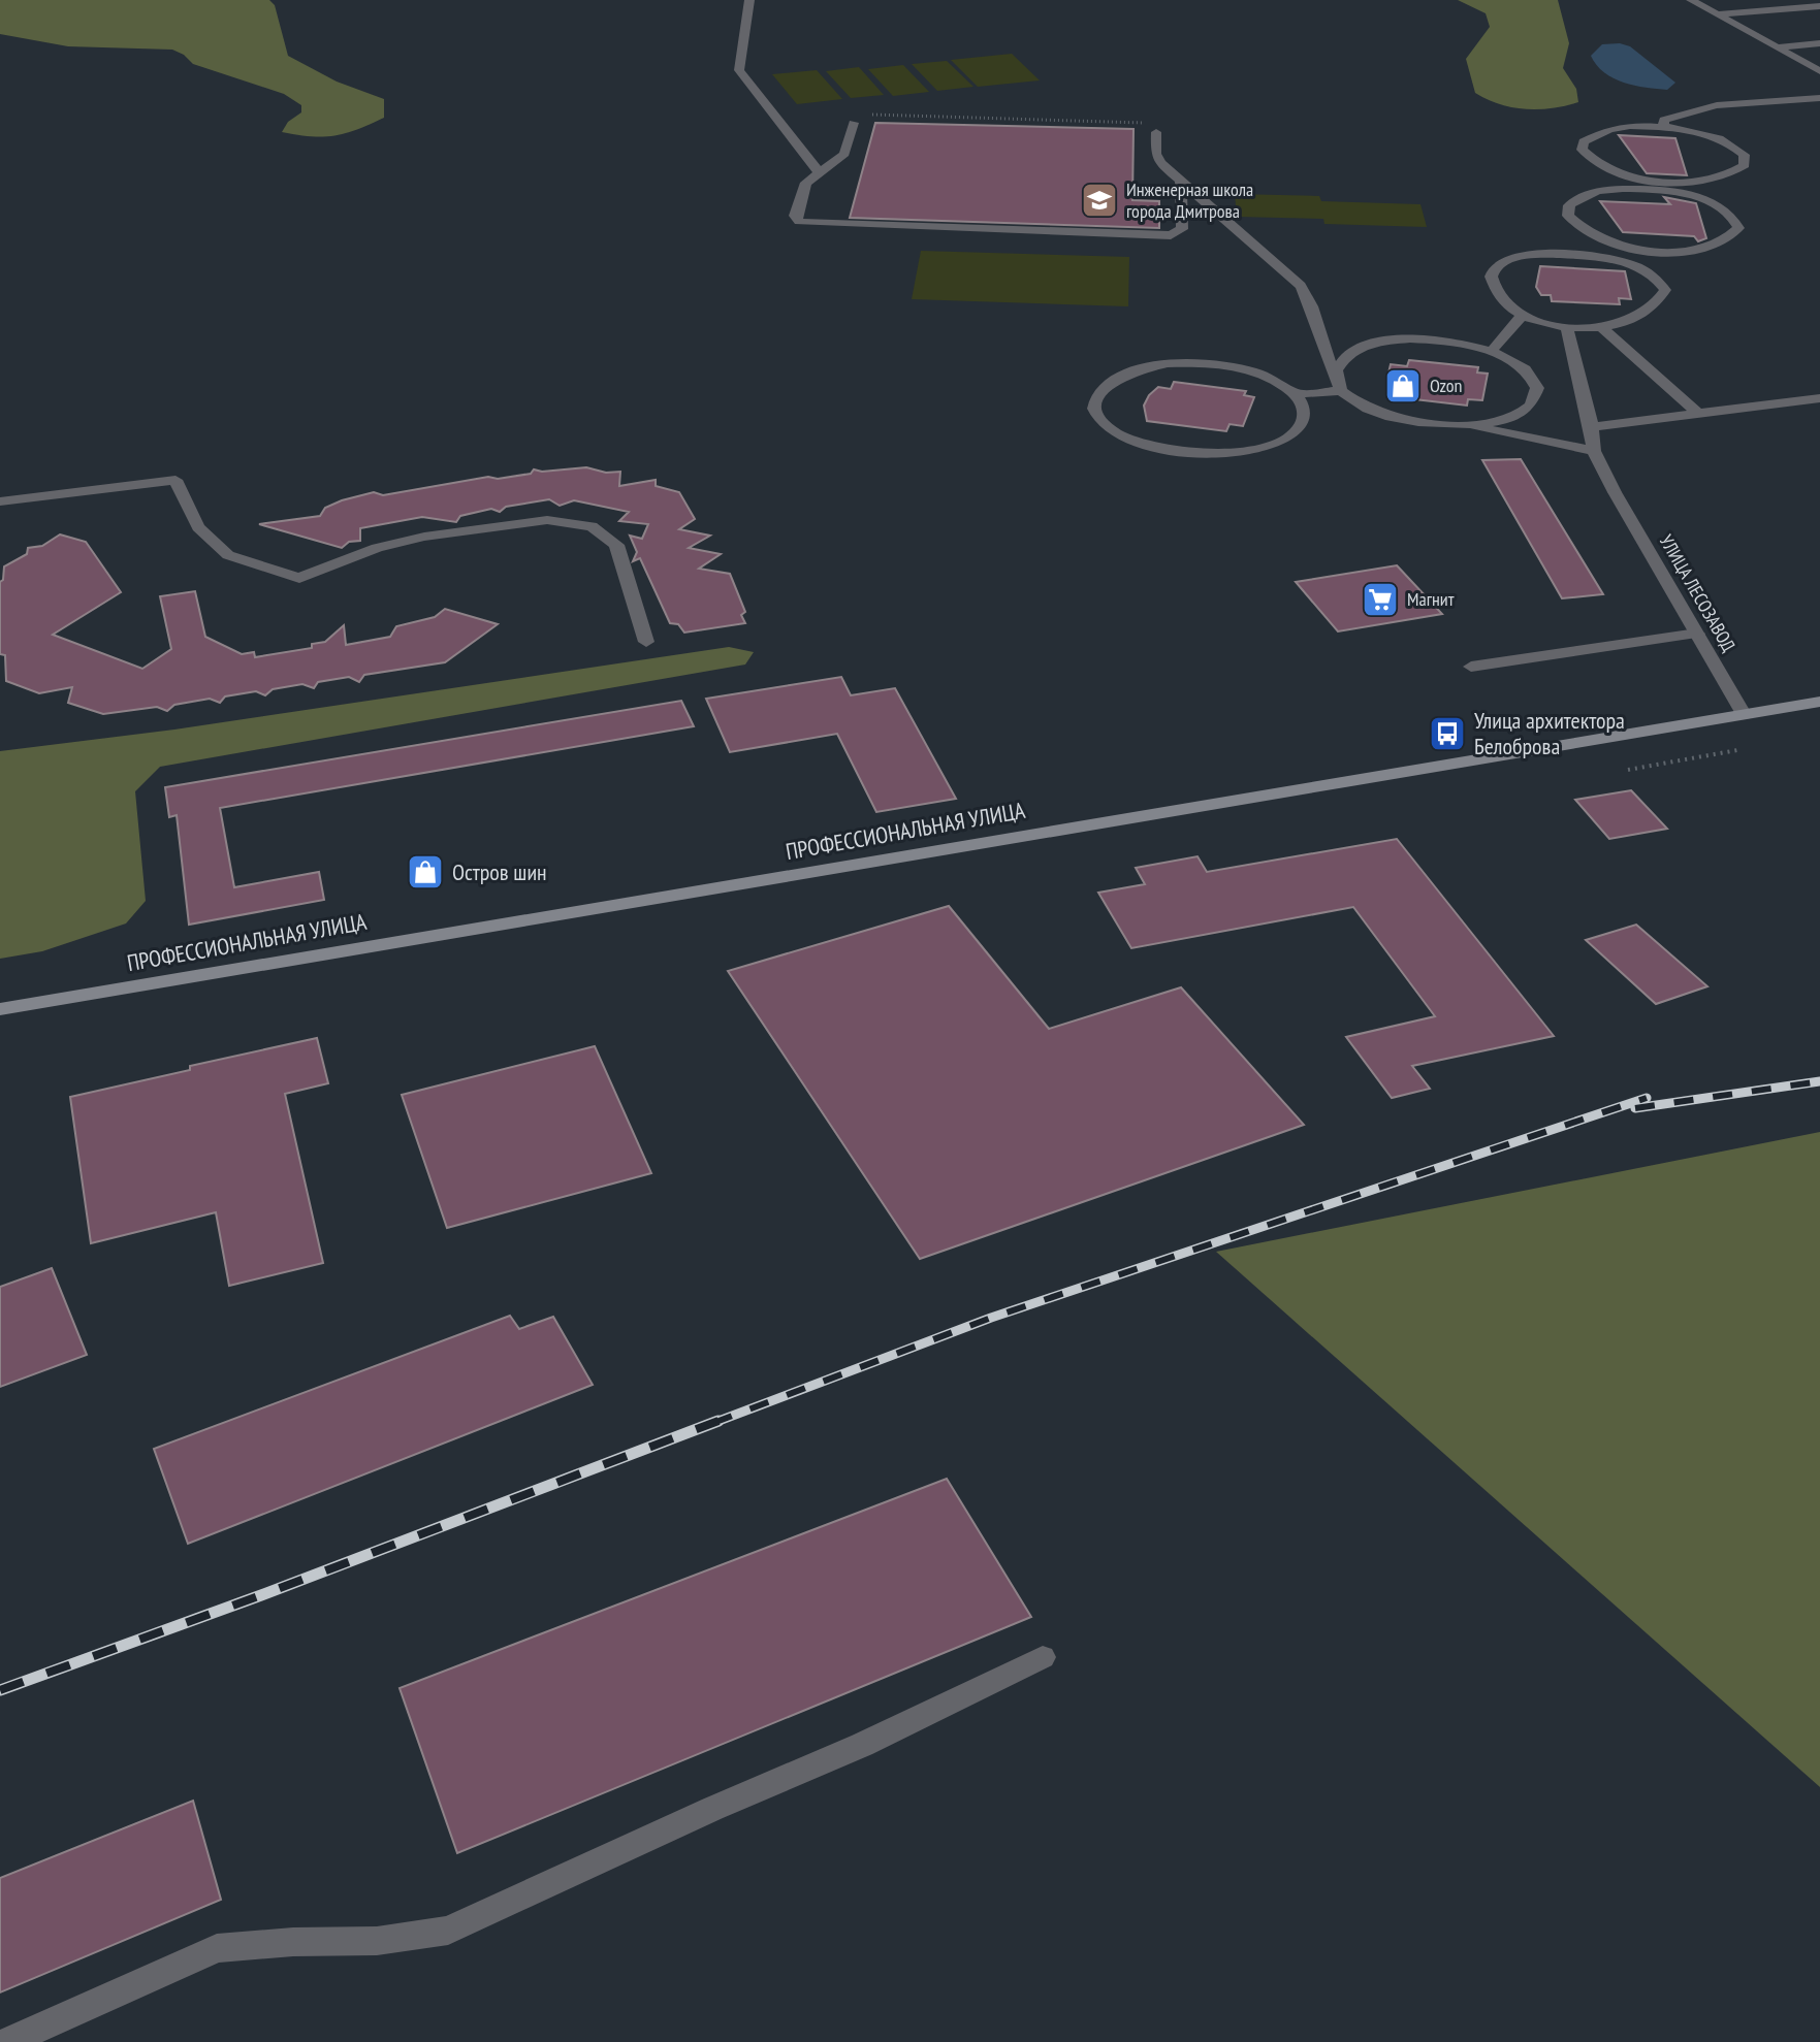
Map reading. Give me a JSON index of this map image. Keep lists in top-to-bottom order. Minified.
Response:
{"streets":{"main road":["ПРОФЕССИОНАЛЬНАЯ УЛИЦА"],"street":["УЛИЦА ЛЕСОЗАВОД"]},"crossings":[["УЛИЦА ЛЕСОЗАВОД","ПРОФЕССИОНАЛЬНАЯ УЛИЦА"]],"places":{"school or university":["Инженерная школа города Дмитрова"],"shop":["Ozon","Остров шин"],"supermarket":["Магнит"],"bus stop":["Улица архитектора Белоброва"]}}
